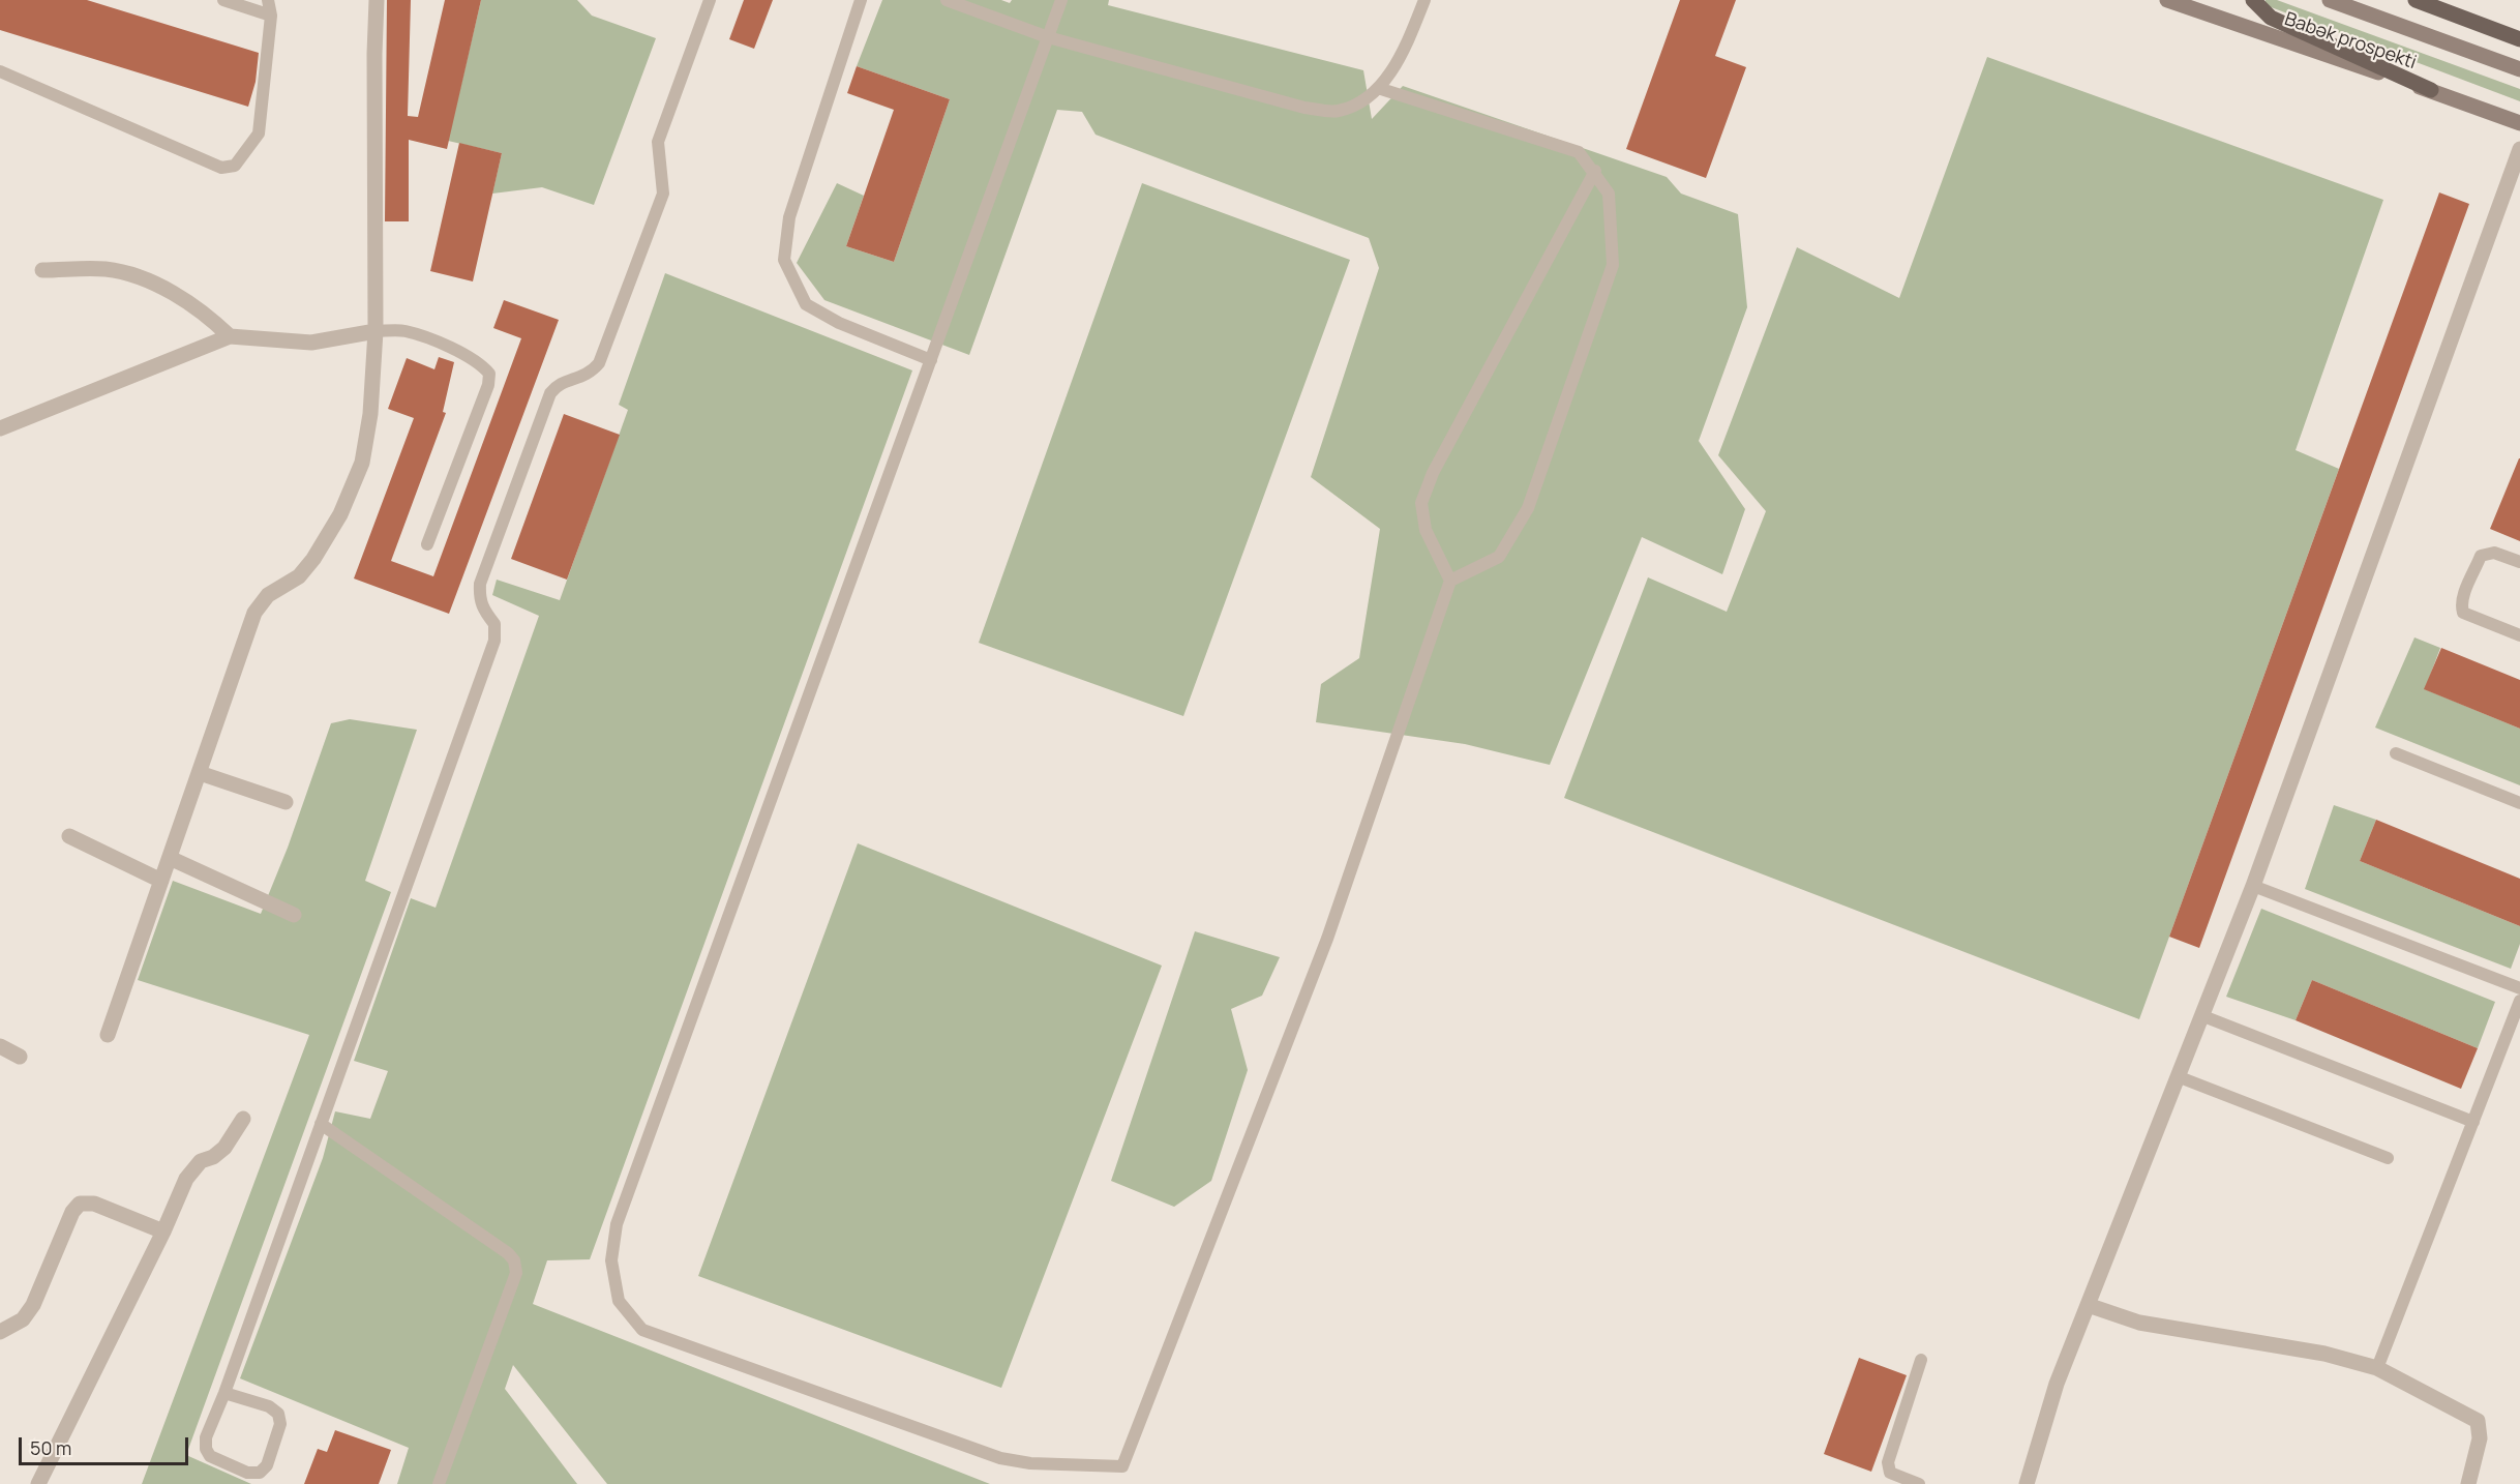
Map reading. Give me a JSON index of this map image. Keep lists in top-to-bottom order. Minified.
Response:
{"streets":{"main road":["Babək prospekti"]},"scale_bar":"50 m"}
